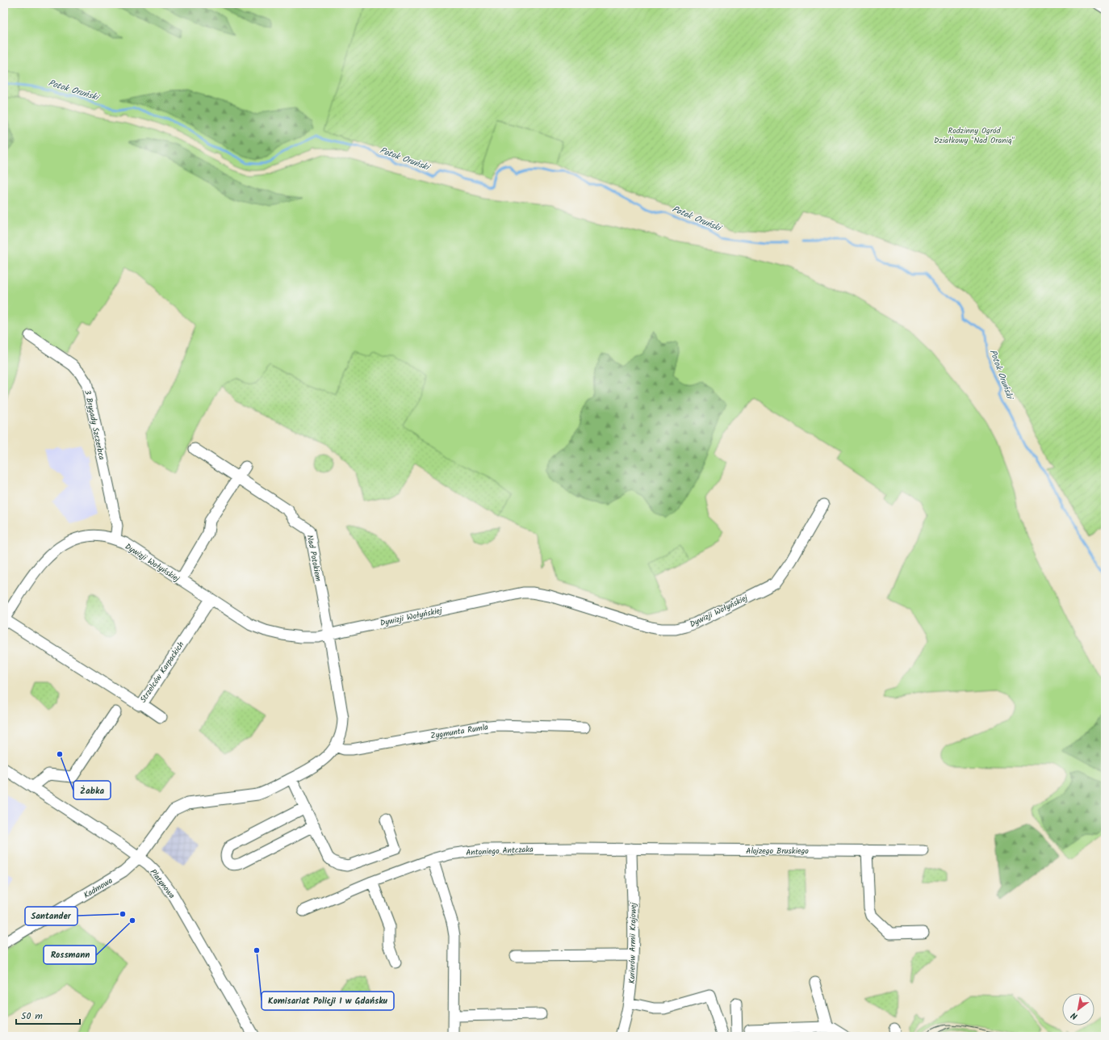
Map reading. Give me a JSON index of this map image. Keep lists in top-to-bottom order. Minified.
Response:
{"streets":{"street":["3 Brygady Szczerbca","Nad Potokiem","Dywizji Wołyńskiej","Strzelców Karpackich","Zygmunta Rumla","Antoniego Antczaka","Alojzego Bruskiego","Platynowa","Kadmowa","Kurierów Armii Krajowej"]},"crossings":[["3 Brygady Szczerbca","Dywizji Wołyńskiej"],["Nad Potokiem","Dywizji Wołyńskiej"],["Dywizji Wołyńskiej","Strzelców Karpackich"],["Antoniego Antczaka","Alojzego Bruskiego"],["Antoniego Antczaka","Kurierów Armii Krajowej"],["Alojzego Bruskiego","Kurierów Armii Krajowej"],["Platynowa","Kadmowa"]],"water":["Potok Oruński"],"parks":["Rodzinny Ogród Działkowy \"Nad Oranią\""],"places":["Żabka","Santander","Rossmann","Komisariat Policji I w Gdańsku"],"scale_bar":"50 m","north":"bottom left"}
